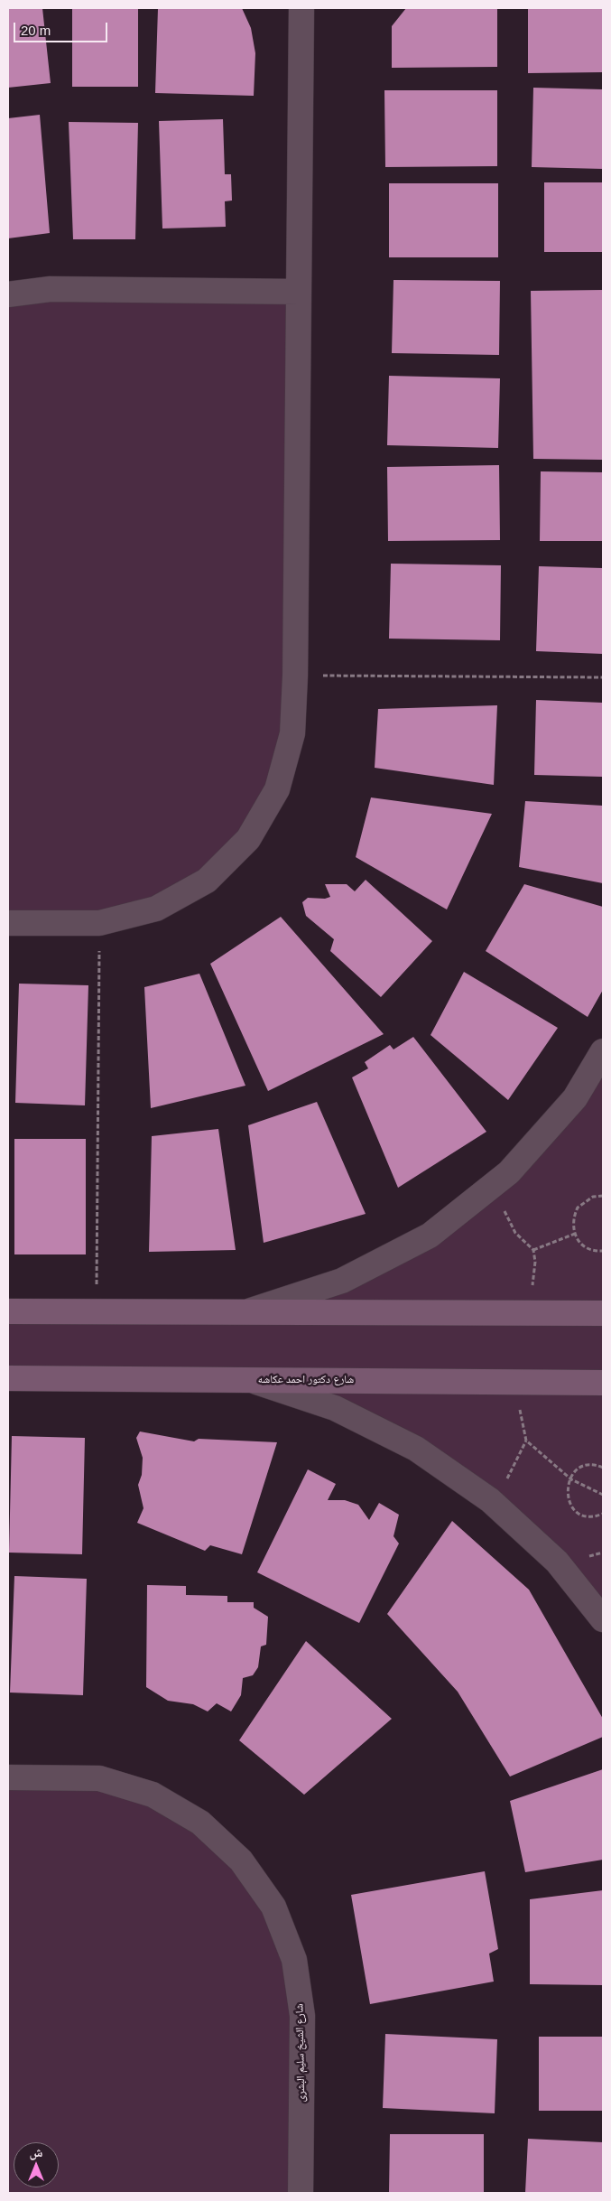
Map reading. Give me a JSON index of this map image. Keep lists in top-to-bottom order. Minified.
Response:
{"streets":{"street":["شارع دكتور احمد عكاشه","شارع الشيخ سليم البشرى"]},"scale_bar":"20 m","north":"top"}
